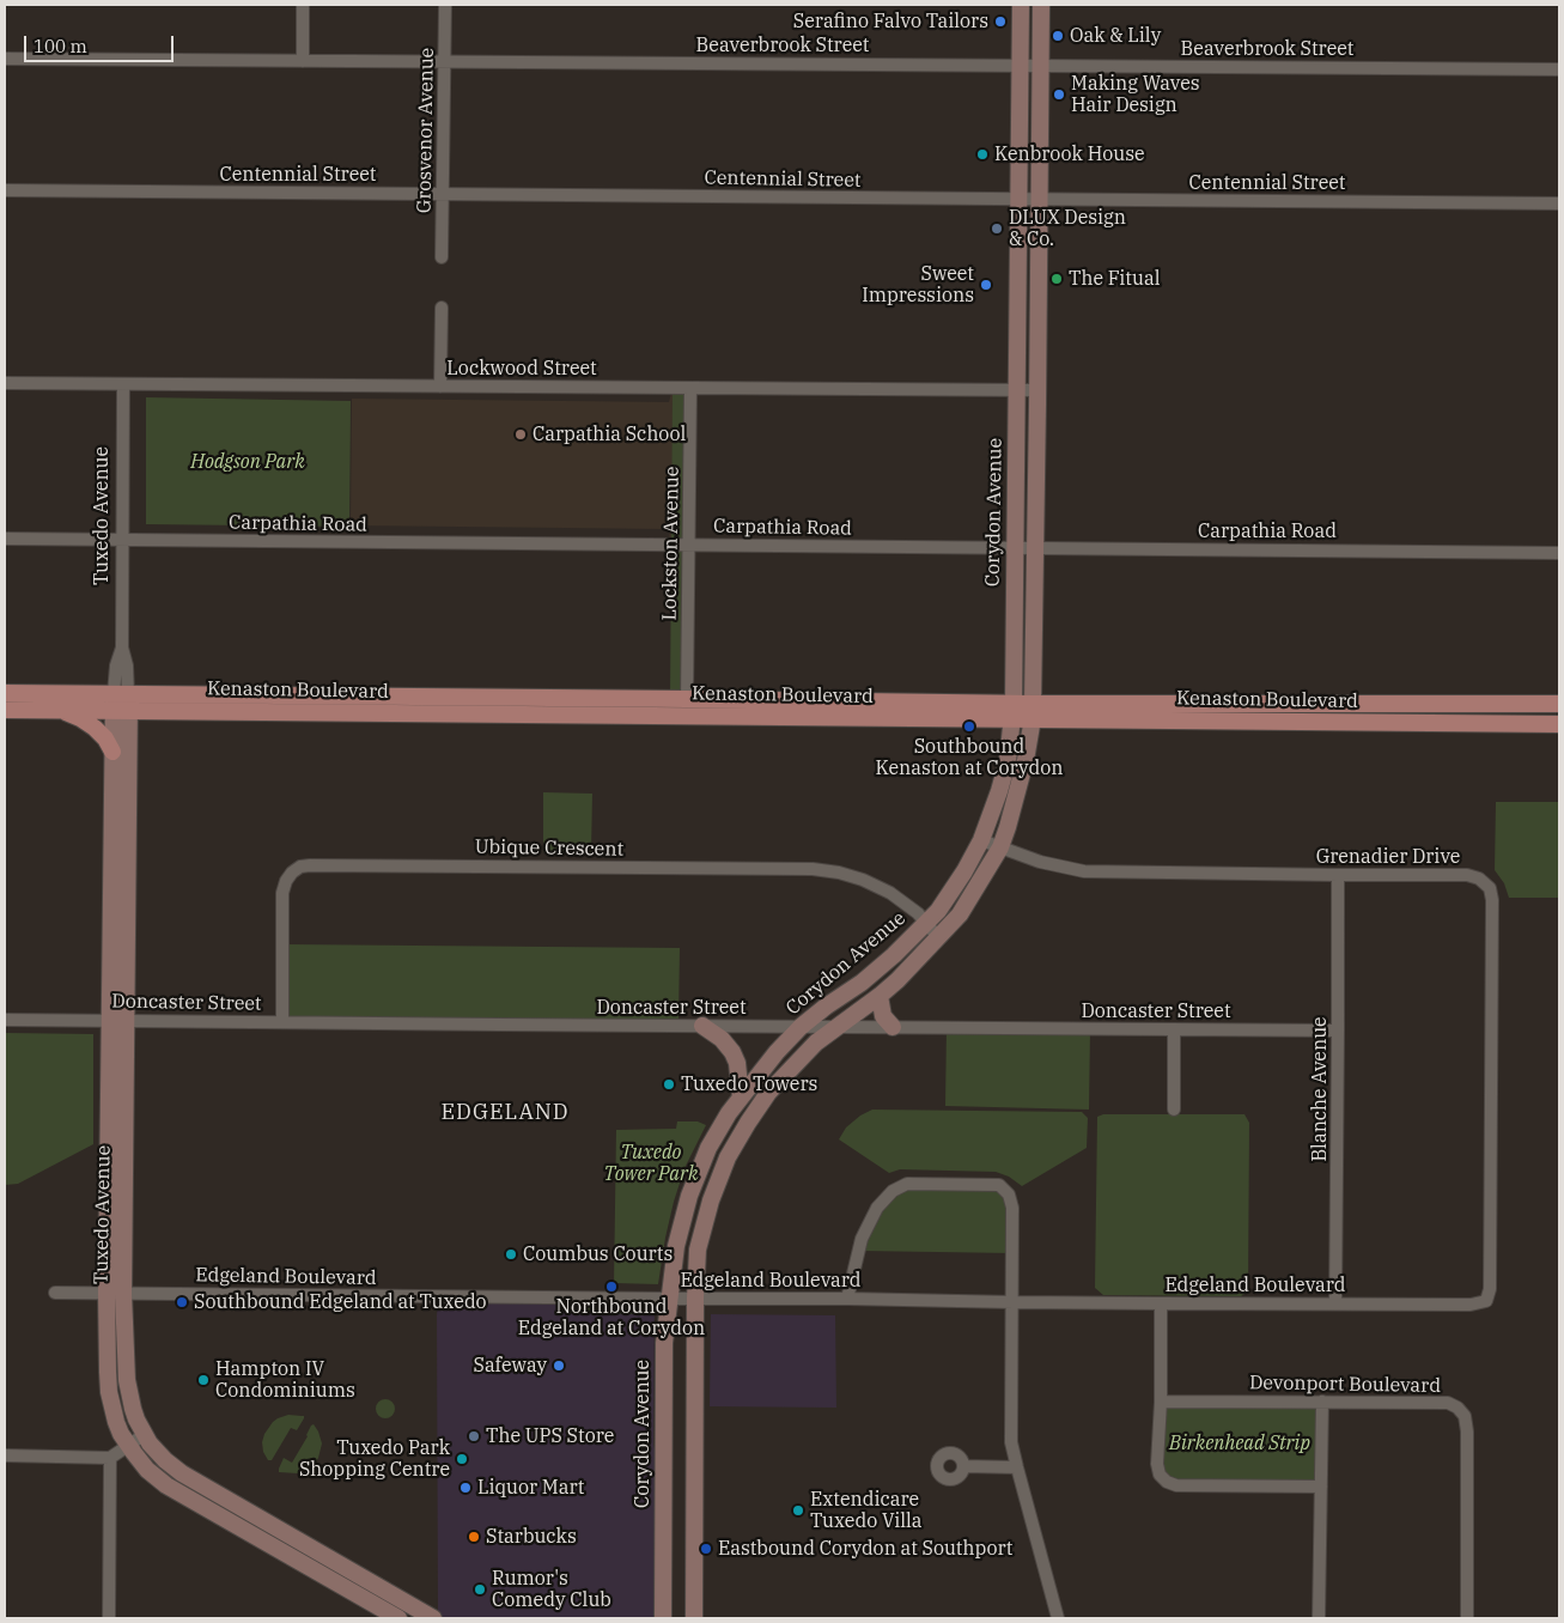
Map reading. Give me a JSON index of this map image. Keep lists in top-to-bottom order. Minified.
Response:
{"streets":{"main road":["Corydon Avenue","Tuxedo Avenue","Kenaston Boulevard"],"street":["Beaverbrook Street","Grosvenor Avenue","Centennial Street","Lockwood Street","Carpathia Road","Lockston Avenue","Ubique Crescent","Grenadier Drive","Doncaster Street","Blanche Avenue","Edgeland Boulevard","Devonport Boulevard"]},"crossings":[["Beaverbrook Street","Grosvenor Avenue"],["Beaverbrook Street","Corydon Avenue"],["Grosvenor Avenue","Centennial Street"],["Centennial Street","Corydon Avenue"],["Lockwood Street","Corydon Avenue"],["Lockwood Street","Tuxedo Avenue"],["Lockwood Street","Lockston Avenue"],["Corydon Avenue","Carpathia Road"],["Corydon Avenue","Kenaston Boulevard"],["Corydon Avenue","Ubique Crescent"],["Corydon Avenue","Grenadier Drive"],["Corydon Avenue","Doncaster Street"],["Corydon Avenue","Edgeland Boulevard"],["Tuxedo Avenue","Carpathia Road"],["Tuxedo Avenue","Kenaston Boulevard"],["Tuxedo Avenue","Doncaster Street"],["Tuxedo Avenue","Edgeland Boulevard"],["Carpathia Road","Lockston Avenue"],["Lockston Avenue","Kenaston Boulevard"],["Ubique Crescent","Doncaster Street"],["Grenadier Drive","Blanche Avenue"],["Grenadier Drive","Edgeland Boulevard"],["Doncaster Street","Blanche Avenue"],["Blanche Avenue","Edgeland Boulevard"]],"districts":["EDGELAND"],"parks":["Hodgson Park","Tuxedo Tower Park","Birkenhead Strip"],"places":["Serafino Falvo Tailors","Oak & Lily","Making Waves Hair Design","Kenbrook House","DLUX Design & Co.","The Fitual","Sweet Impressions","Carpathia School","Southbound Kenaston at Corydon","Tuxedo Towers","Coumbus Courts","Northbound Edgeland at Corydon","Southbound Edgeland at Tuxedo","Safeway","Hampton IV Condominiums","The UPS Store","Tuxedo Park Shopping Centre","Liquor Mart","Extendicare Tuxedo Villa","Starbucks","Eastbound Corydon at Southport","Rumor's Comedy Club"],"scale_bar":"100 m"}
